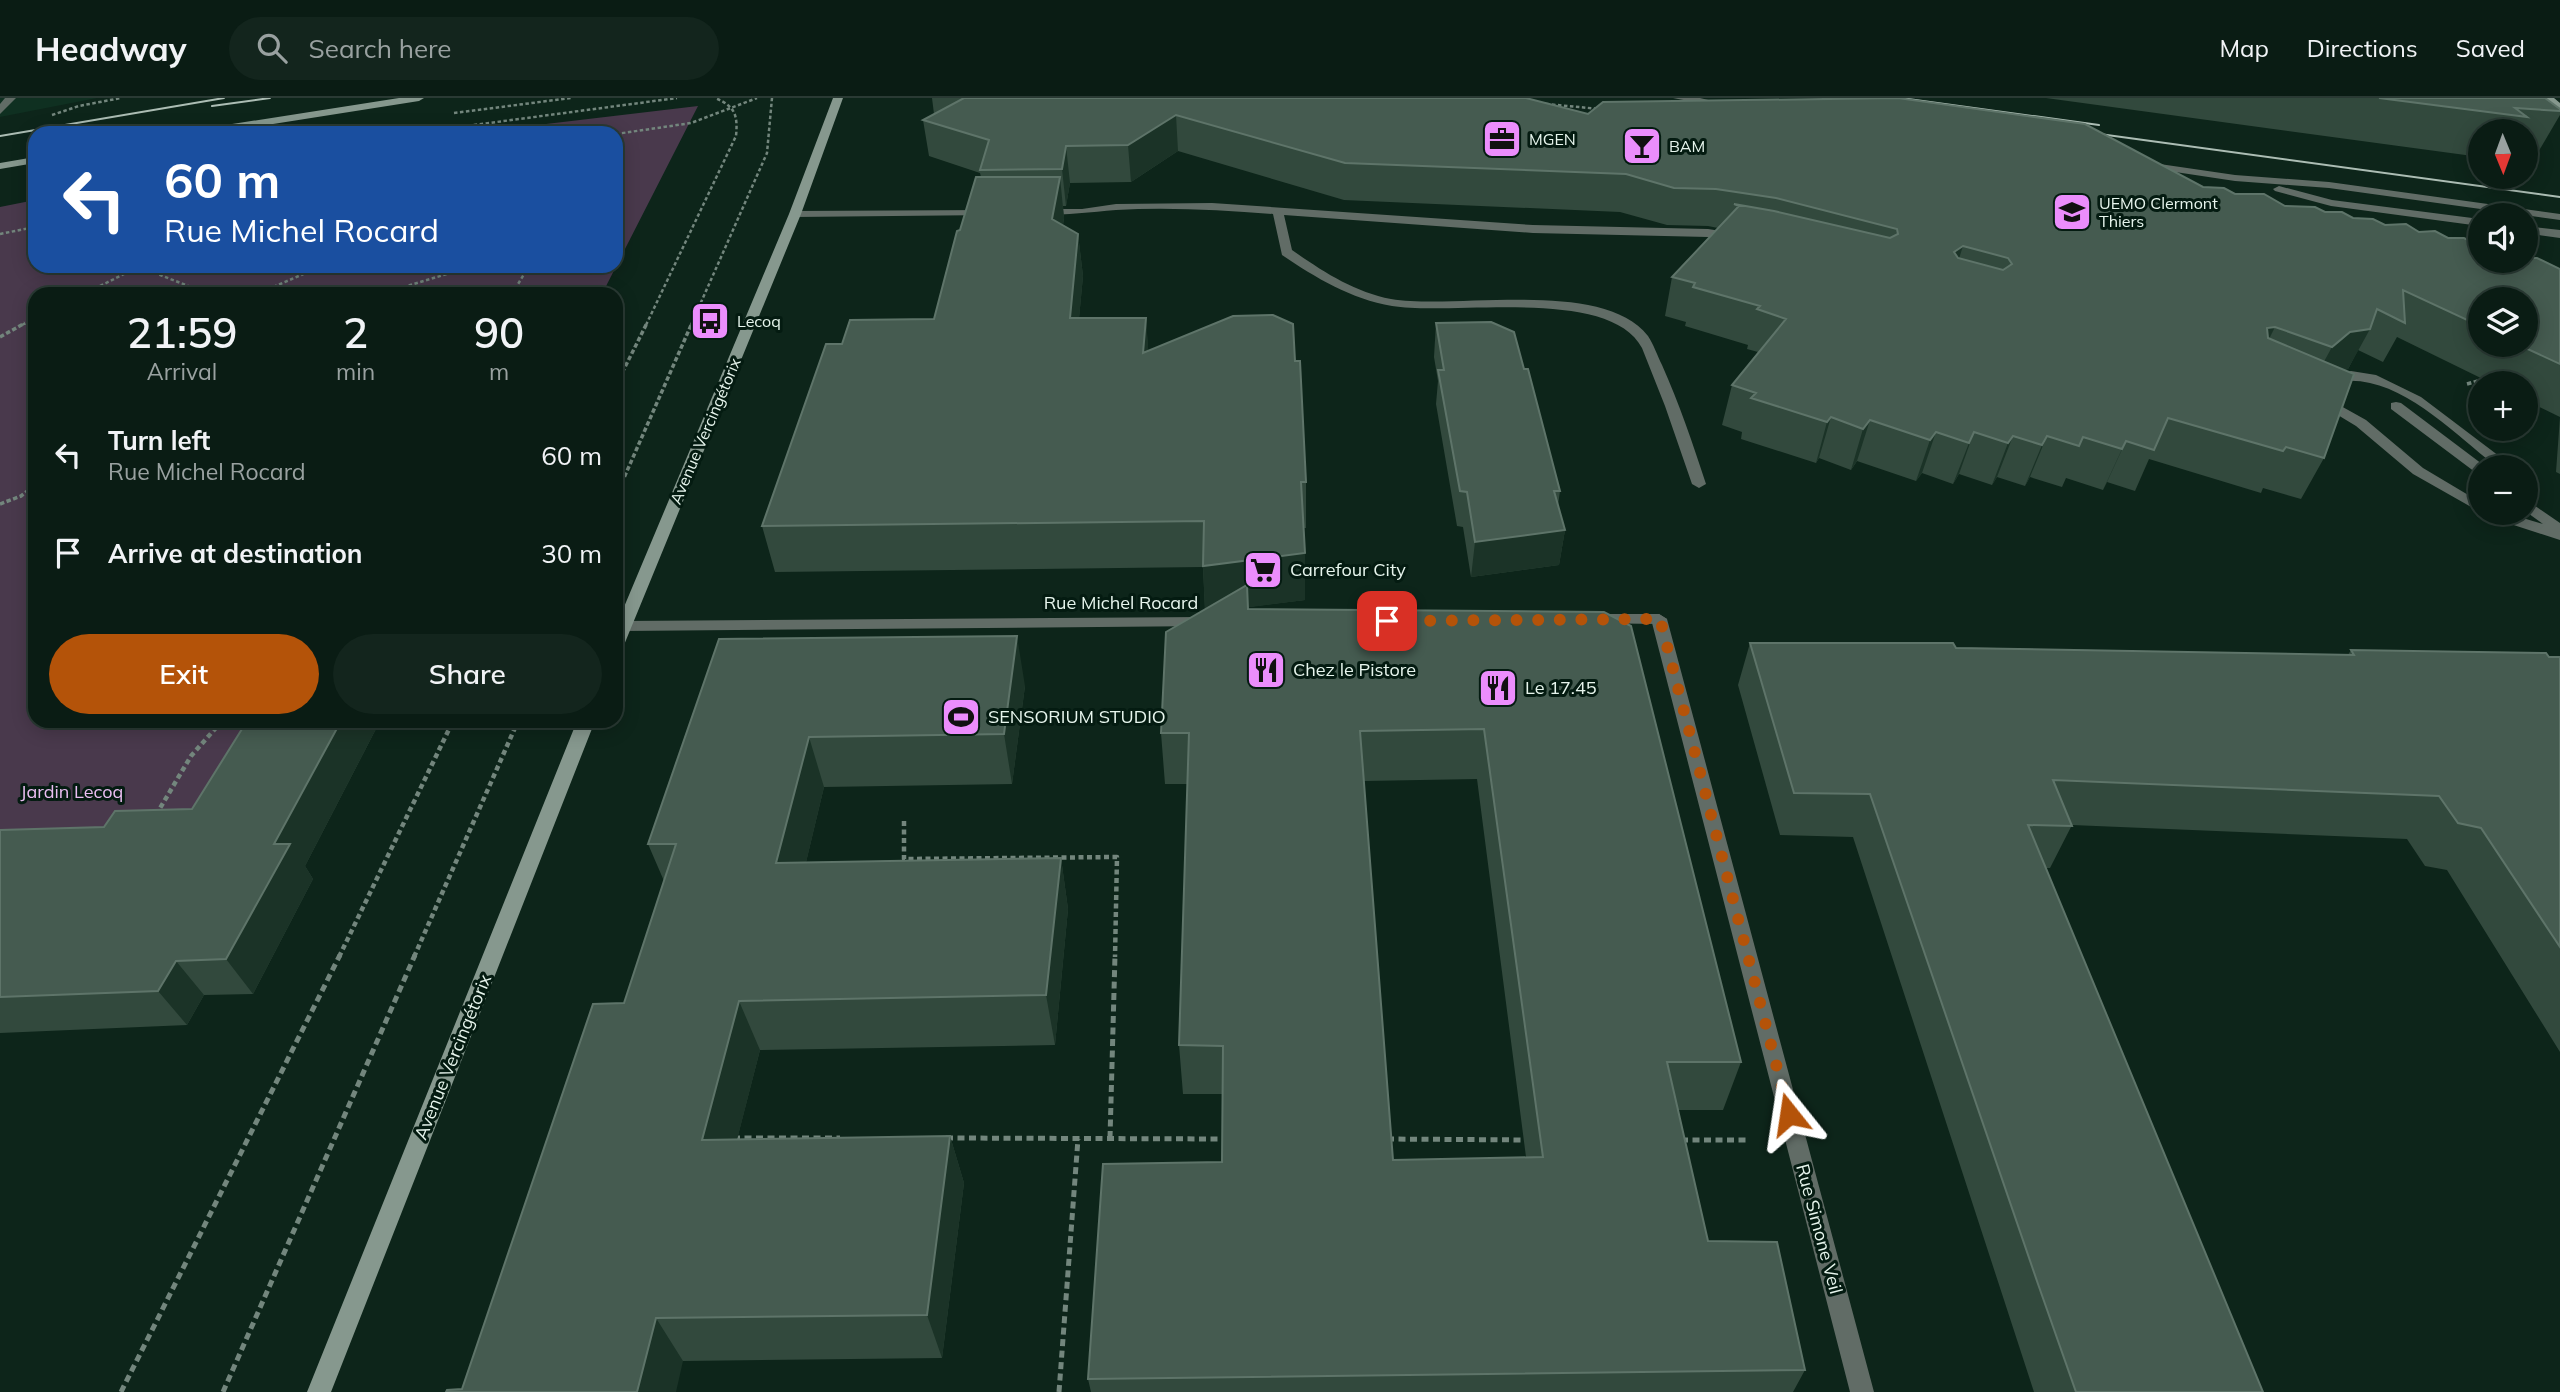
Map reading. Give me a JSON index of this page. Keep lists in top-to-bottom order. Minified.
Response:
{"streets":{"street":["Avenue Vercingétorix","Rue Michel Rocard","Rue Simone Veil"]},"crossings":[["Avenue Vercingétorix","Rue Michel Rocard"]],"parks":["Jardin Lecoq"],"places":{"office":["MGEN"],"bar":["BAM"],"school or university":["UEMO Clermont Thiers"],"bus stop":["Lecoq"],"supermarket":["Carrefour City"],"restaurant":["Chez le Pistore","Le 17.45"],"sports":["SENSORIUM STUDIO"]},"north":"bottom","page":{"header":"Headway","search":"Search here","nav":["Map","Directions","Saved"],"map_buttons":["+","−"],"turn":["60 m","Rue Michel Rocard"],"eta":["21:59","Arrival","2","min","90","m"],"list":[{"name":"Turn left","note":"Rue Michel Rocard","value":"60 m"},{"name":"Arrive at destination","value":"30 m"}],"buttons":["Exit","Share"]}}
